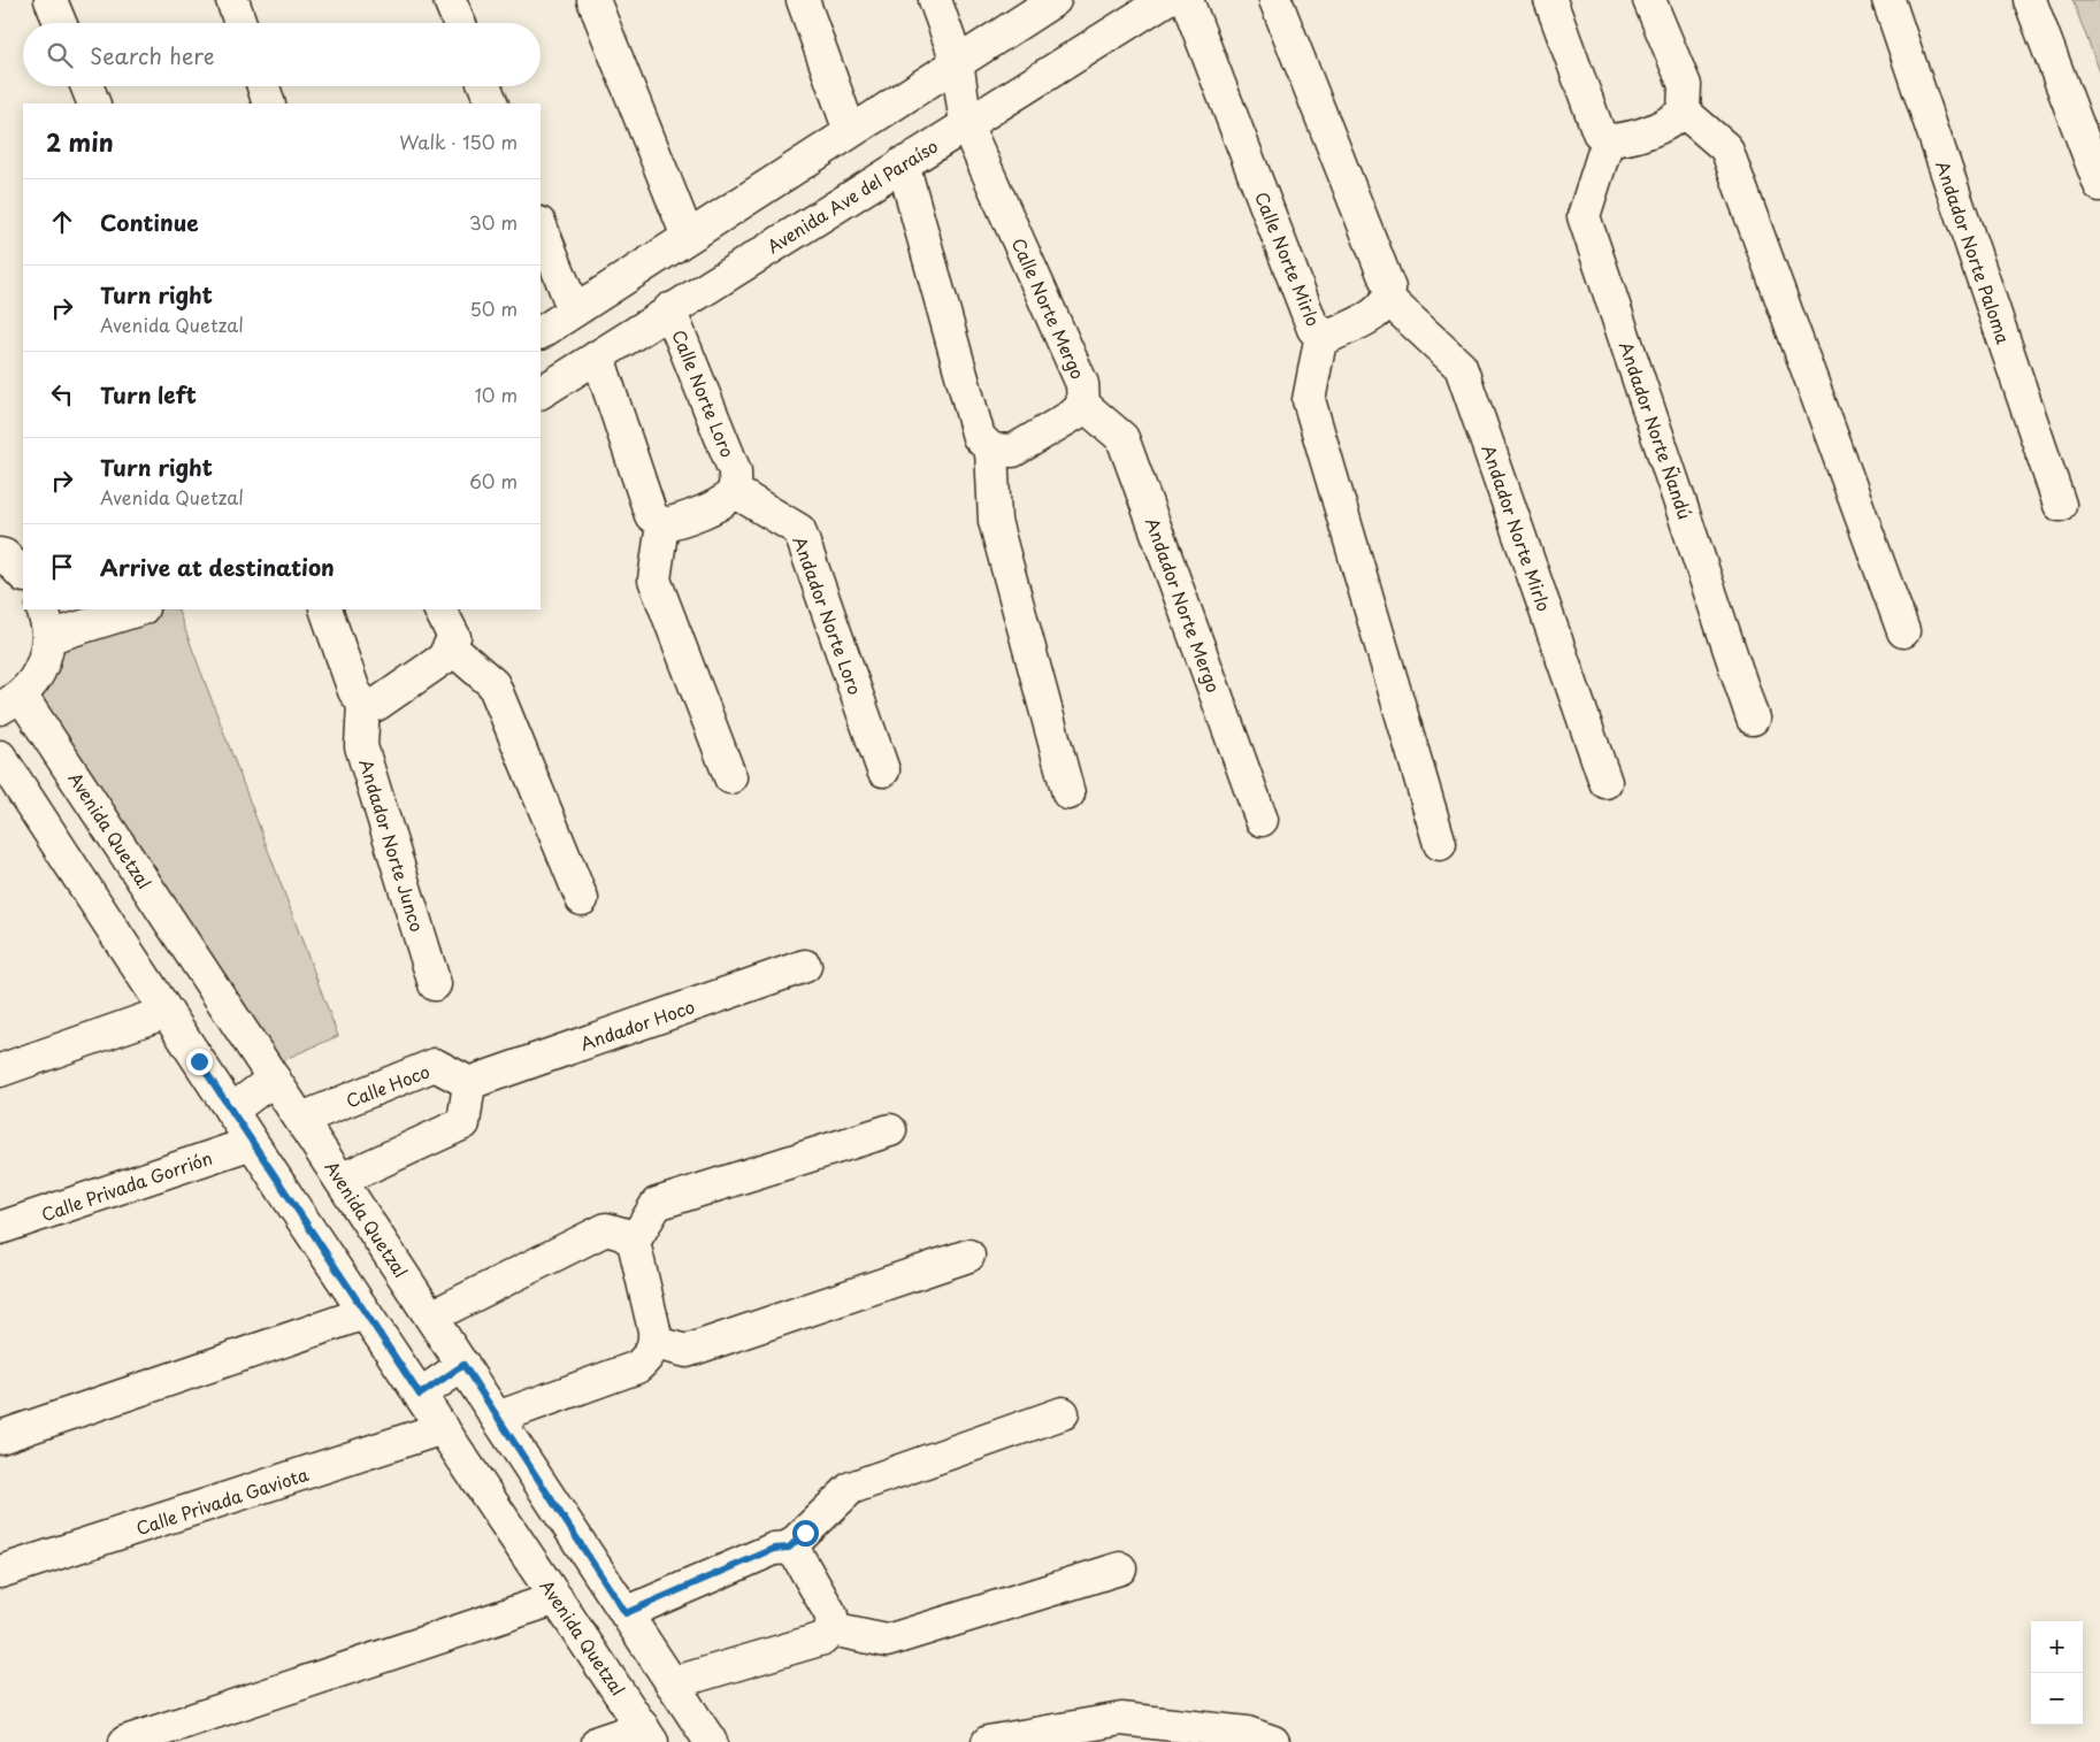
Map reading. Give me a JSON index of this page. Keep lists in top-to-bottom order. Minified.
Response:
{"streets":{"street":["Avenida Ave del Paraíso","Andador Norte Paloma","Calle Norte Mirlo","Calle Norte Mergo","Calle Norte Loro","Andador Norte Ñandú","Andador Norte Mirlo","Andador Norte Mergo","Andador Norte Loro","Avenida Quetzal","Andador Norte Junco","Andador Hoco","Calle Hoco","Calle Privada Gorrión","Calle Privada Gaviota"]},"crossings":[["Avenida Ave del Paraíso","Calle Norte Mergo"],["Avenida Ave del Paraíso","Calle Norte Loro"],["Calle Norte Mirlo","Andador Norte Mirlo"],["Calle Norte Mergo","Andador Norte Mergo"],["Calle Norte Loro","Andador Norte Loro"],["Avenida Quetzal","Calle Hoco"],["Avenida Quetzal","Calle Privada Gorrión"],["Avenida Quetzal","Calle Privada Gaviota"],["Andador Hoco","Calle Hoco"]],"page":{"search":"Search here","heading":["2 min","Walk · 150 m"],"list":[["Continue","30 m"],["Turn right","Avenida Quetzal","50 m"],["Turn left","10 m"],["Turn right","Avenida Quetzal","60 m"],"Arrive at destination"],"map_buttons":["+","−"]}}
